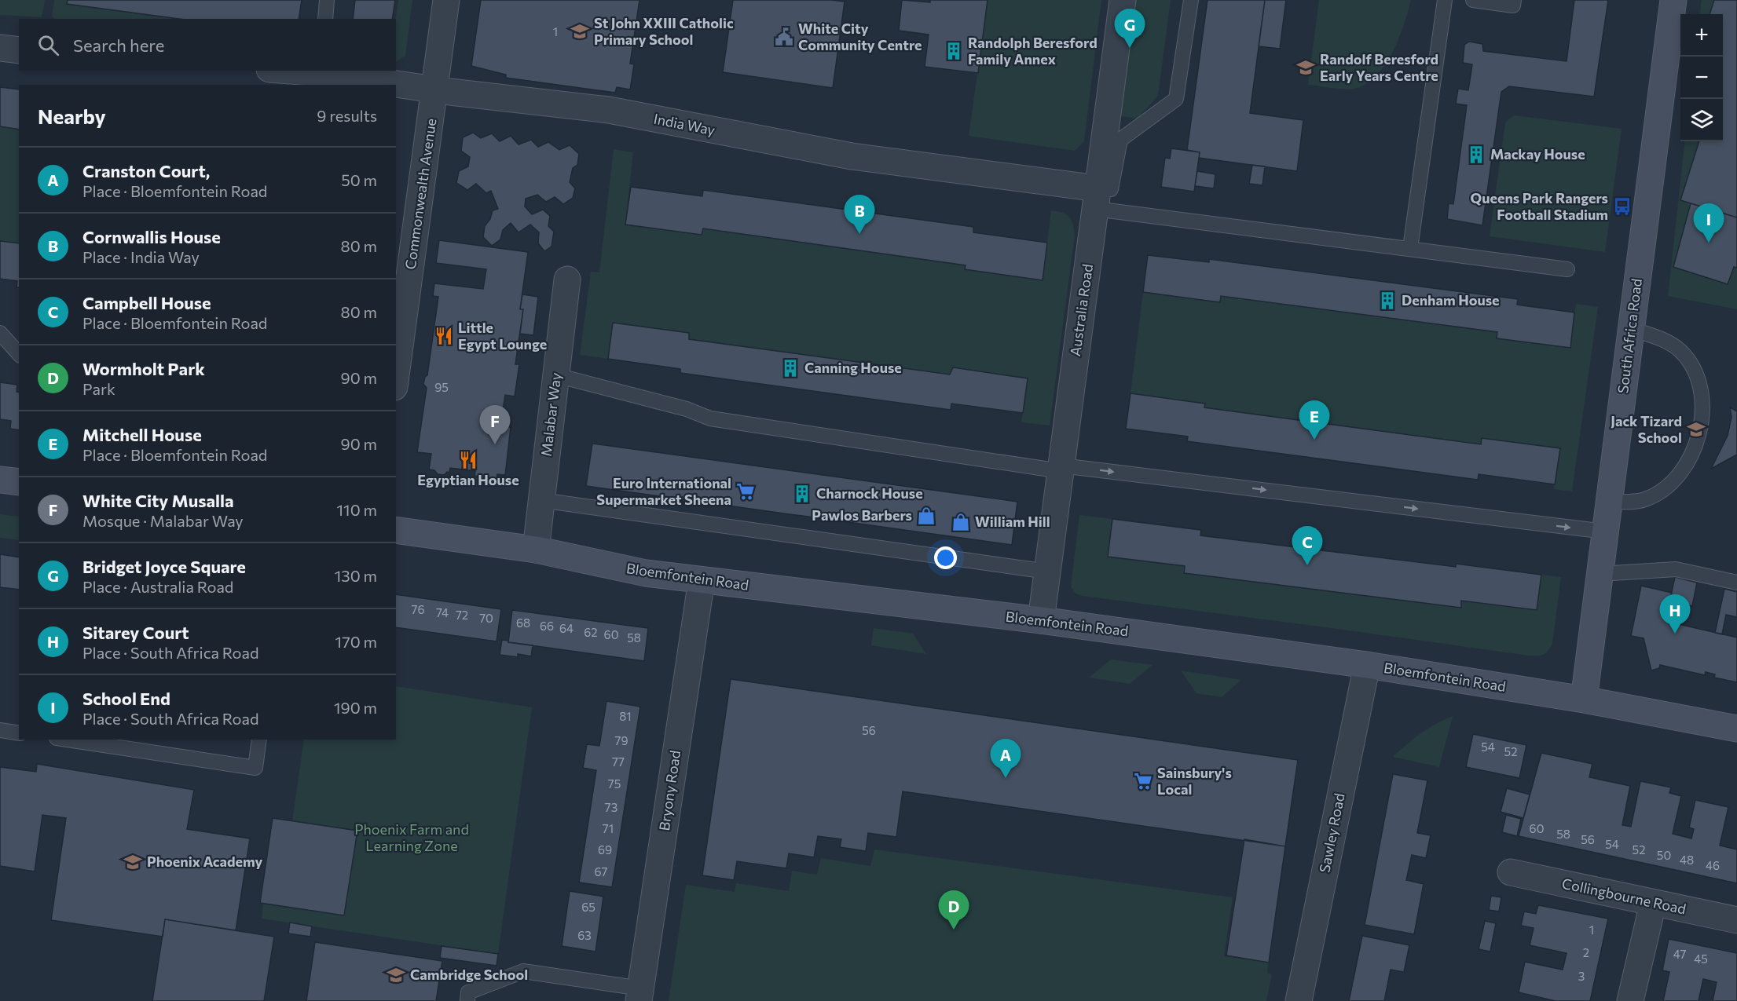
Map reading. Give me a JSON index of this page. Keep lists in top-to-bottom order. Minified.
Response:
{"streets":{"street":["India Way","Commonwealth Avenue","Australia Road","South Africa Road","Malabar Way","Bloemfontein Road","Bryony Road","Sawley Road","Collingbourne Road"]},"crossings":[["India Way","Commonwealth Avenue"],["India Way","Australia Road"],["Australia Road","Bloemfontein Road"],["South Africa Road","Bloemfontein Road"],["Malabar Way","Bloemfontein Road"],["Bloemfontein Road","Bryony Road"],["Bloemfontein Road","Sawley Road"]],"parks":["Phoenix Farm and Learning Zone"],"places":{"school or university":["St John XXIII Catholic Primary School","Randolf Beresford Early Years Centre","Jack Tizard School","Phoenix Academy","Cambridge School"],"public building":["White City Community Centre"],"building":["Randolph Beresford Family Annex","Mackay House","Denham House","Canning House","Charnock House"],"bus stop":["Queens Park Rangers Football Stadium"],"restaurant":["Little Egypt Lounge","Egyptian House"],"supermarket":["Euro International Supermarket Sheena","Sainsbury's Local"],"shop":["Pawlos Barbers","William Hill"]},"house_numbers":["1","95","76","74","72","70","68","66","64","62","60","58","81","56","79","54","52","77","75","73","71","60","58","56","54","69","52","50","48","46","67","65","1","63","2","47","45","3"],"page":{"pins":["G","B","I","E","F","C","H","A","D"],"map_buttons":["+","−"],"search":"Search here","heading":["Nearby","9 results"],"list":[{"mark":"A","name":"Cranston Court,","note":"Place · Bloemfontein Road","value":"50 m"},{"mark":"B","name":"Cornwallis House","note":"Place · India Way","value":"80 m"},{"mark":"C","name":"Campbell House","note":"Place · Bloemfontein Road","value":"80 m"},{"mark":"D","name":"Wormholt Park","note":"Park","value":"90 m"},{"mark":"E","name":"Mitchell House","note":"Place · Bloemfontein Road","value":"90 m"},{"mark":"F","name":"White City Musalla","note":"Mosque · Malabar Way","value":"110 m"},{"mark":"G","name":"Bridget Joyce Square","note":"Place · Australia Road","value":"130 m"},{"mark":"H","name":"Sitarey Court","note":"Place · South Africa Road","value":"170 m"},{"mark":"I","name":"School End","note":"Place · South Africa Road","value":"190 m"}]}}
